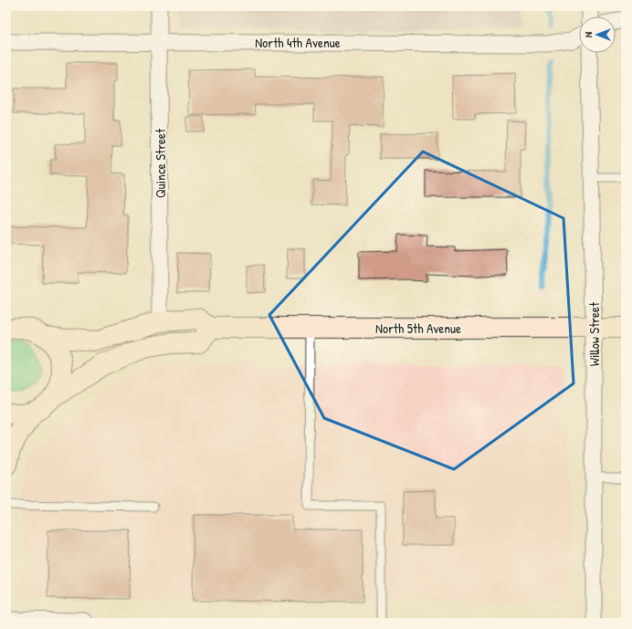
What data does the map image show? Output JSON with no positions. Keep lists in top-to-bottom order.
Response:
{
  "streets": {
    "main road": ["North 5th Avenue"],
    "street": ["North 4th Avenue", "Quince Street", "Willow Street"]
  },
  "crossings": [
    ["North 4th Avenue", "Quince Street"],
    ["North 5th Avenue", "Willow Street"]
  ],
  "north": "left"
}
